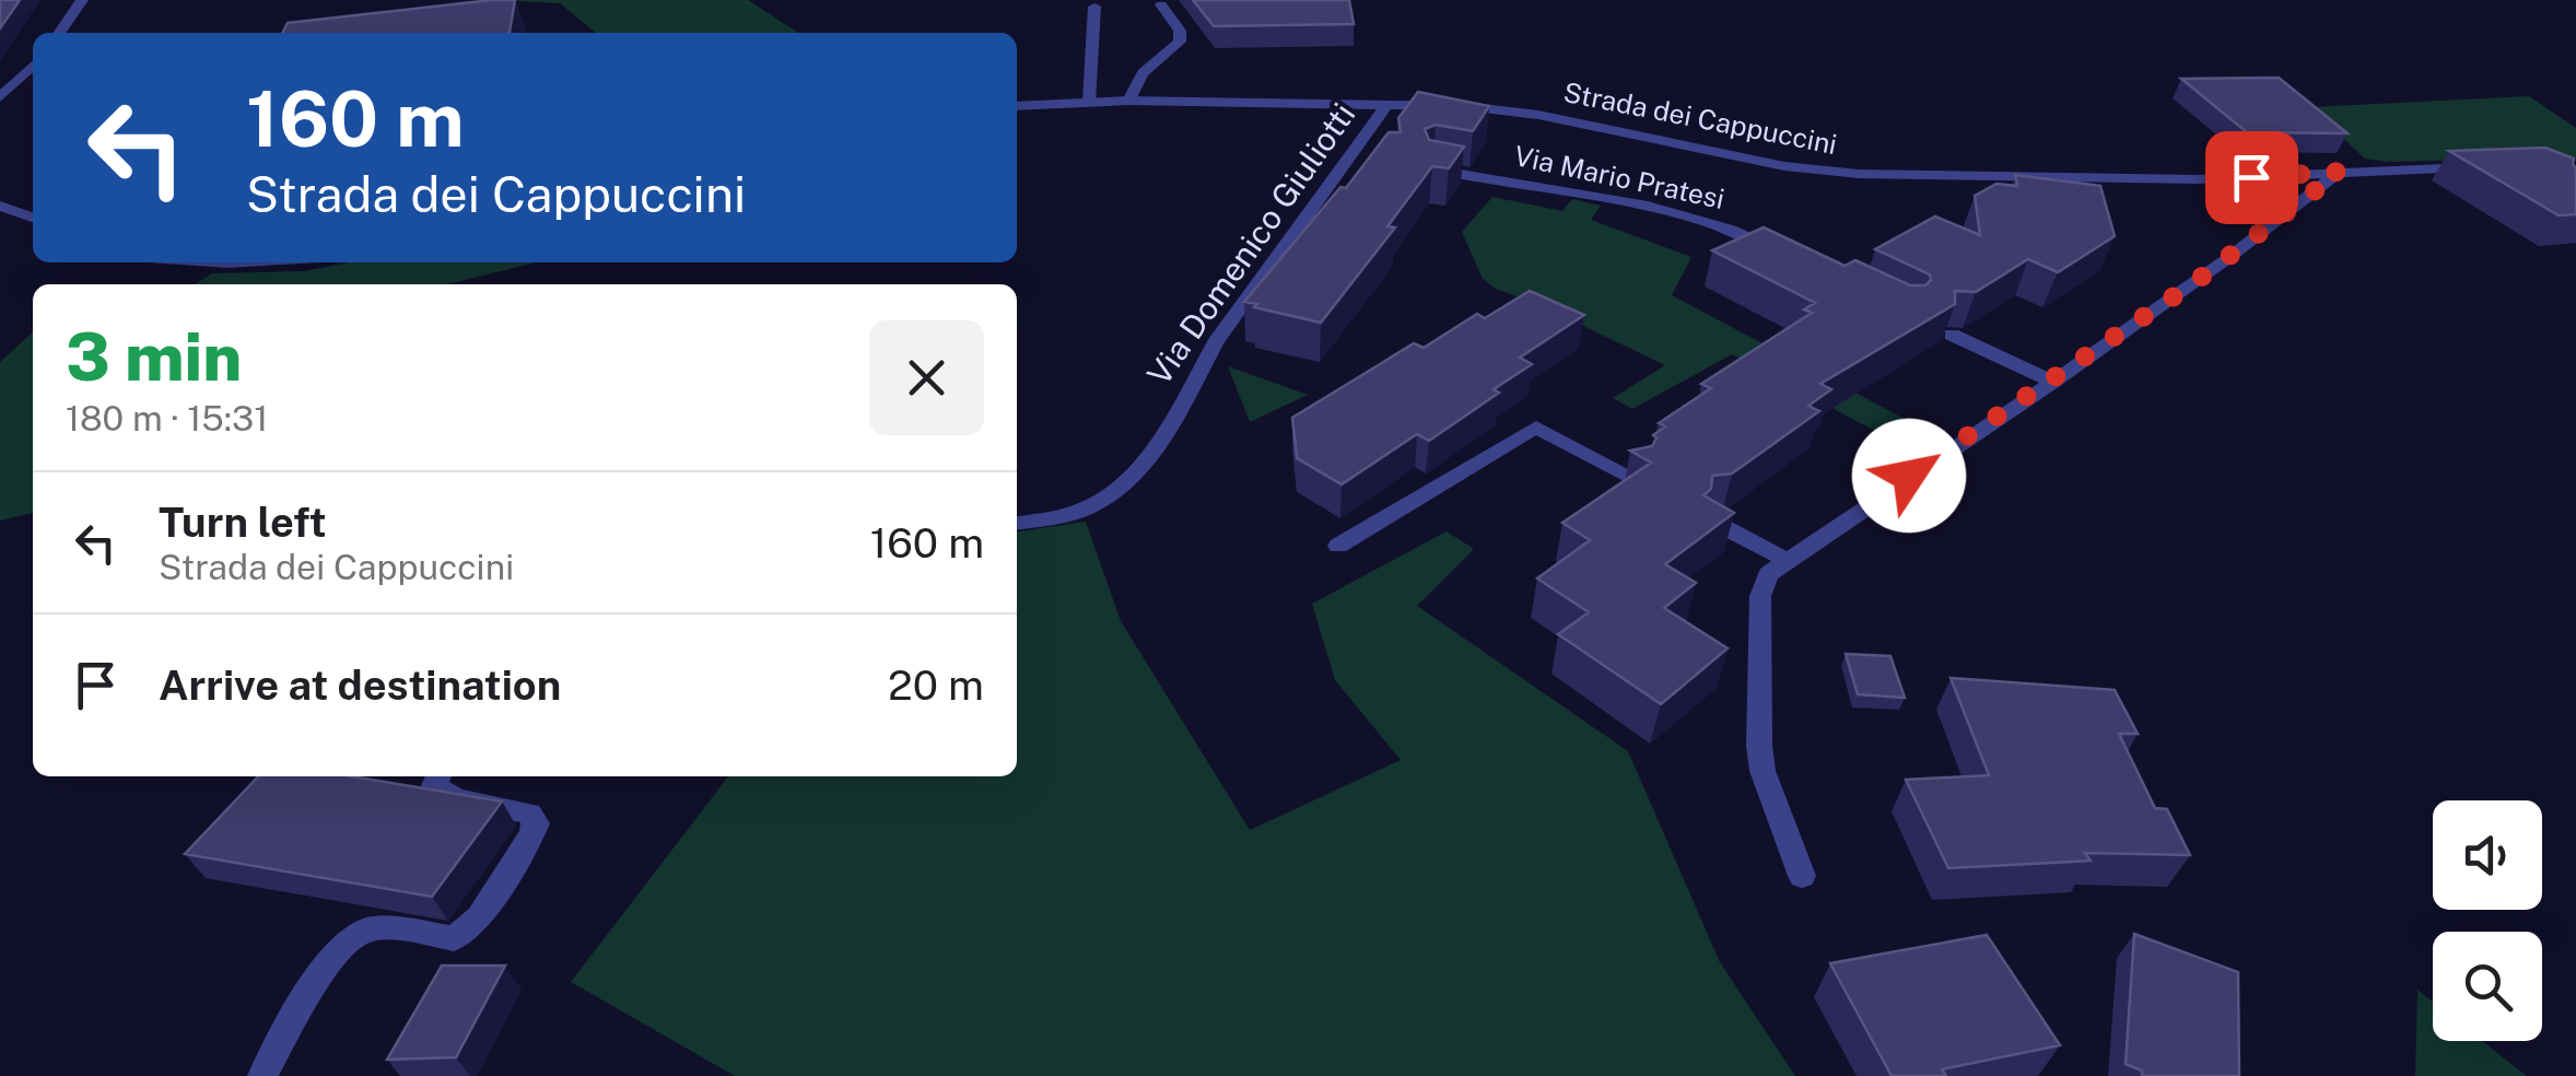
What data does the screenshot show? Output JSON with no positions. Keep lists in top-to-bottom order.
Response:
{
  "streets": {
    "street": ["Strada dei Cappuccini", "Via Mario Pratesi", "Via Domenico Giuliotti"]
  },
  "crossings": [
    ["Strada dei Cappuccini", "Via Domenico Giuliotti"]
  ],
  "page": {
    "turn": ["160 m", "Strada dei Cappuccini"],
    "heading": ["3 min", "180 m · 15:31"],
    "list": [
      {
        "name": "Turn left",
        "note": "Strada dei Cappuccini",
        "value": "160 m"
      },
      {
        "name": "Arrive at destination",
        "value": "20 m"
      }
    ]
  }
}
